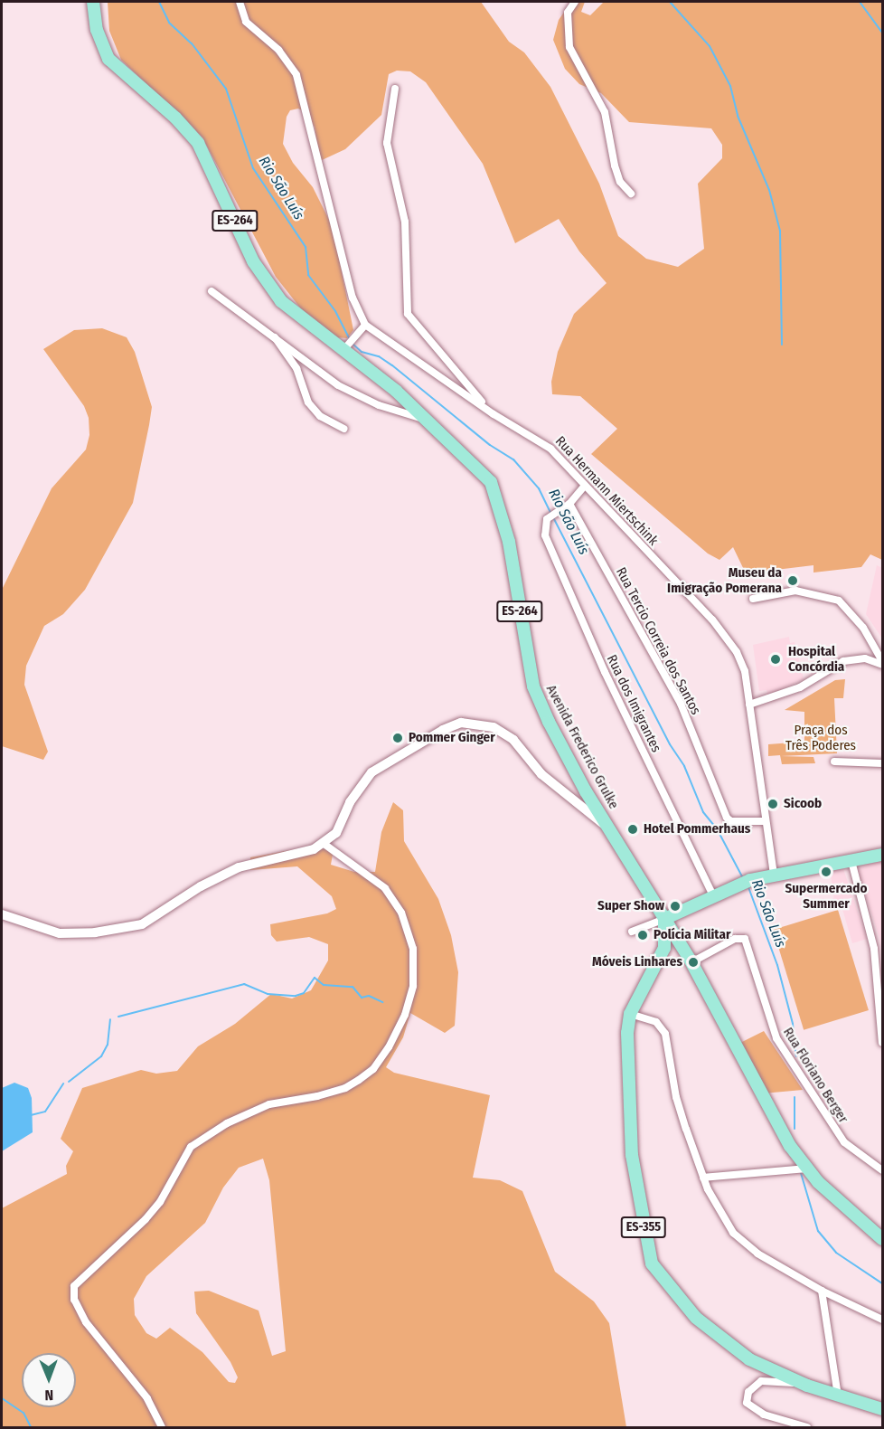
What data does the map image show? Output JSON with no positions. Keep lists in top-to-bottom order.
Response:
{
  "streets": {
    "main road": ["ES-264", "Avenida Frederico Grulke", "ES-355"],
    "street": [
      "Rua Hermann Miertschink",
      "Rua Tercio Correia dos Santos",
      "Rua dos Imigrantes",
      "Rua Floriano Berger"
    ]
  },
  "crossings": [
    ["ES-264", "Avenida Frederico Grulke"],
    ["Rua Hermann Miertschink", "Rua Tercio Correia dos Santos"],
    ["Rua Tercio Correia dos Santos", "Rua dos Imigrantes"],
    ["Avenida Frederico Grulke", "Rua Floriano Berger"],
    ["Avenida Frederico Grulke", "ES-355"]
  ],
  "water": ["Rio São Luís"],
  "parks": ["Praça dos Três Poderes"],
  "places": [
    "Museu da Imigração Pomerana",
    "Hospital Concórdia",
    "Pommer Ginger",
    "Sicoob",
    "Hotel Pommerhaus",
    "Supermercado Summer",
    "Super Show",
    "Polícia Militar",
    "Móveis Linhares"
  ],
  "north": "bottom"
}
